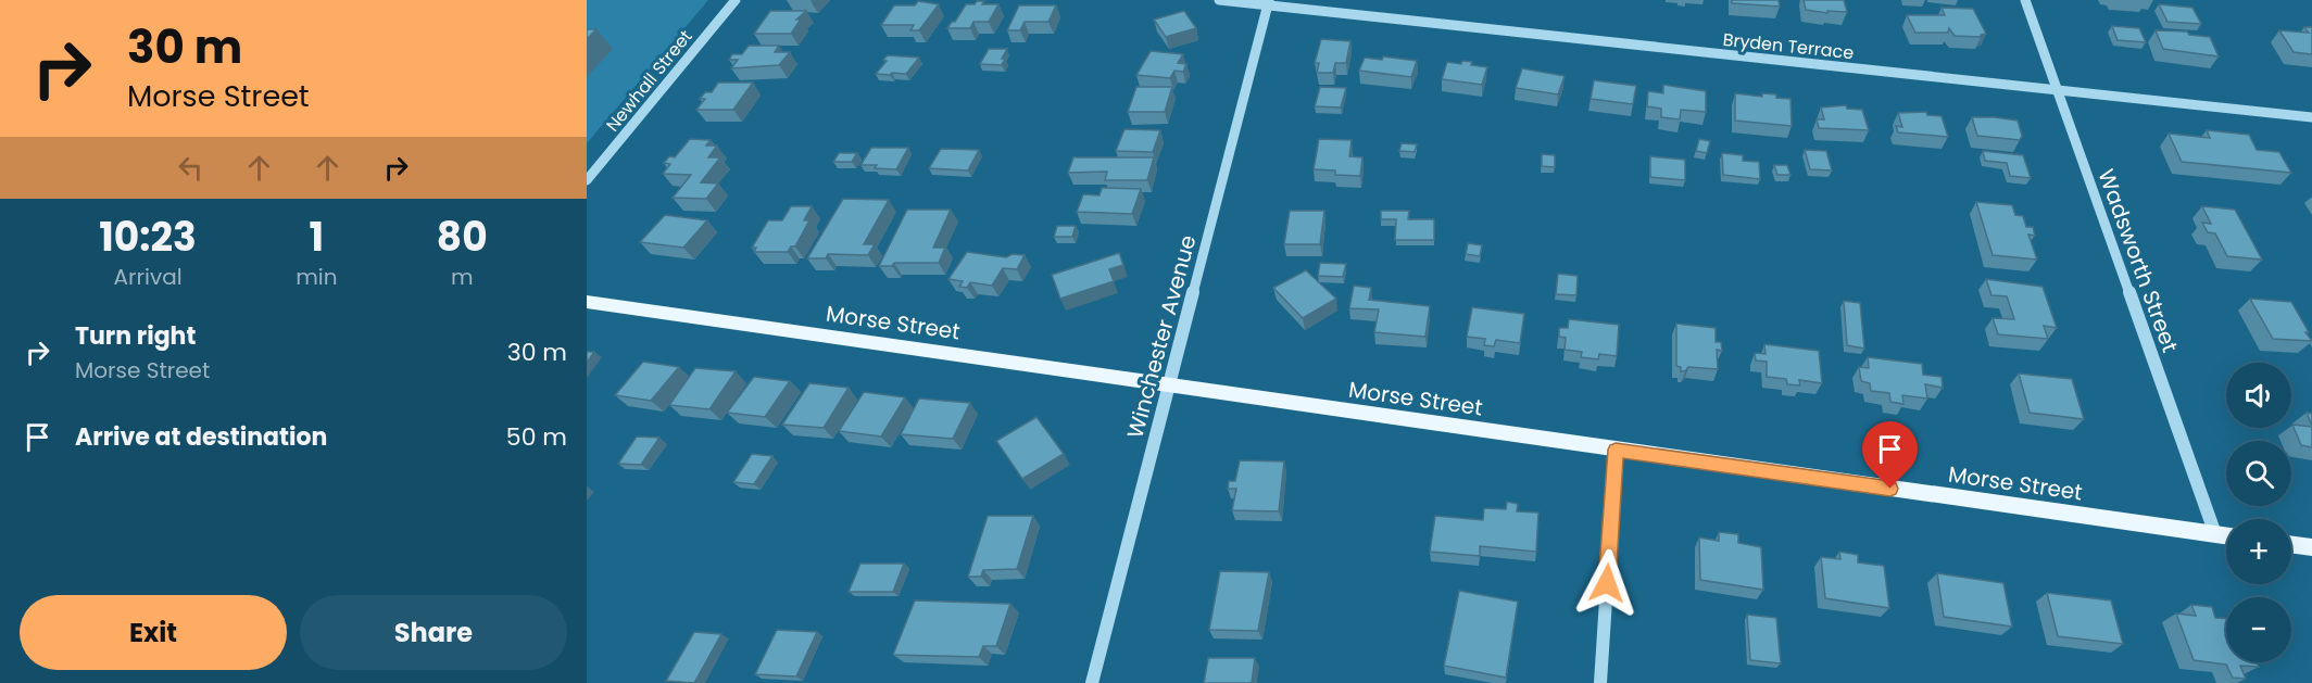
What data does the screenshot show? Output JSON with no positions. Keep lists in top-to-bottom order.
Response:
{
  "streets": {
    "main road": ["Morse Street"],
    "street": [
      "Bryden Terrace",
      "Newhall Street",
      "Wadsworth Street",
      "Winchester Avenue"
    ]
  },
  "crossings": [
    ["Bryden Terrace", "Wadsworth Street"],
    ["Bryden Terrace", "Winchester Avenue"],
    ["Wadsworth Street", "Morse Street"],
    ["Morse Street", "Winchester Avenue"]
  ],
  "page": {
    "turn": ["30 m", "Morse Street"],
    "eta": [
      "10:23",
      "Arrival",
      "1",
      "min",
      "80",
      "m"
    ],
    "list": [
      {
        "name": "Turn right",
        "note": "Morse Street",
        "value": "30 m"
      },
      {
        "name": "Arrive at destination",
        "value": "50 m"
      }
    ],
    "map_buttons": ["+", "−"],
    "buttons": ["Exit", "Share"]
  }
}
